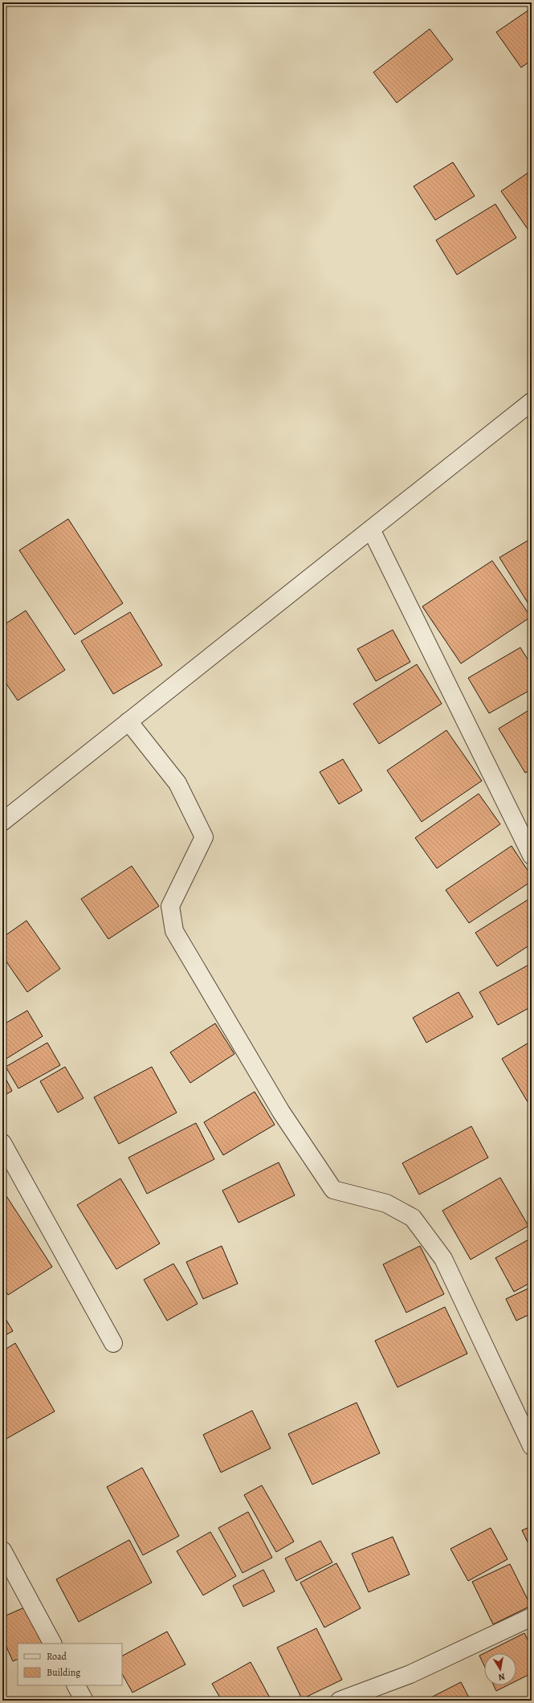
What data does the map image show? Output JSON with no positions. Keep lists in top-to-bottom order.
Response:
{
  "legend": ["Road", "Building"],
  "north": "bottom"
}
